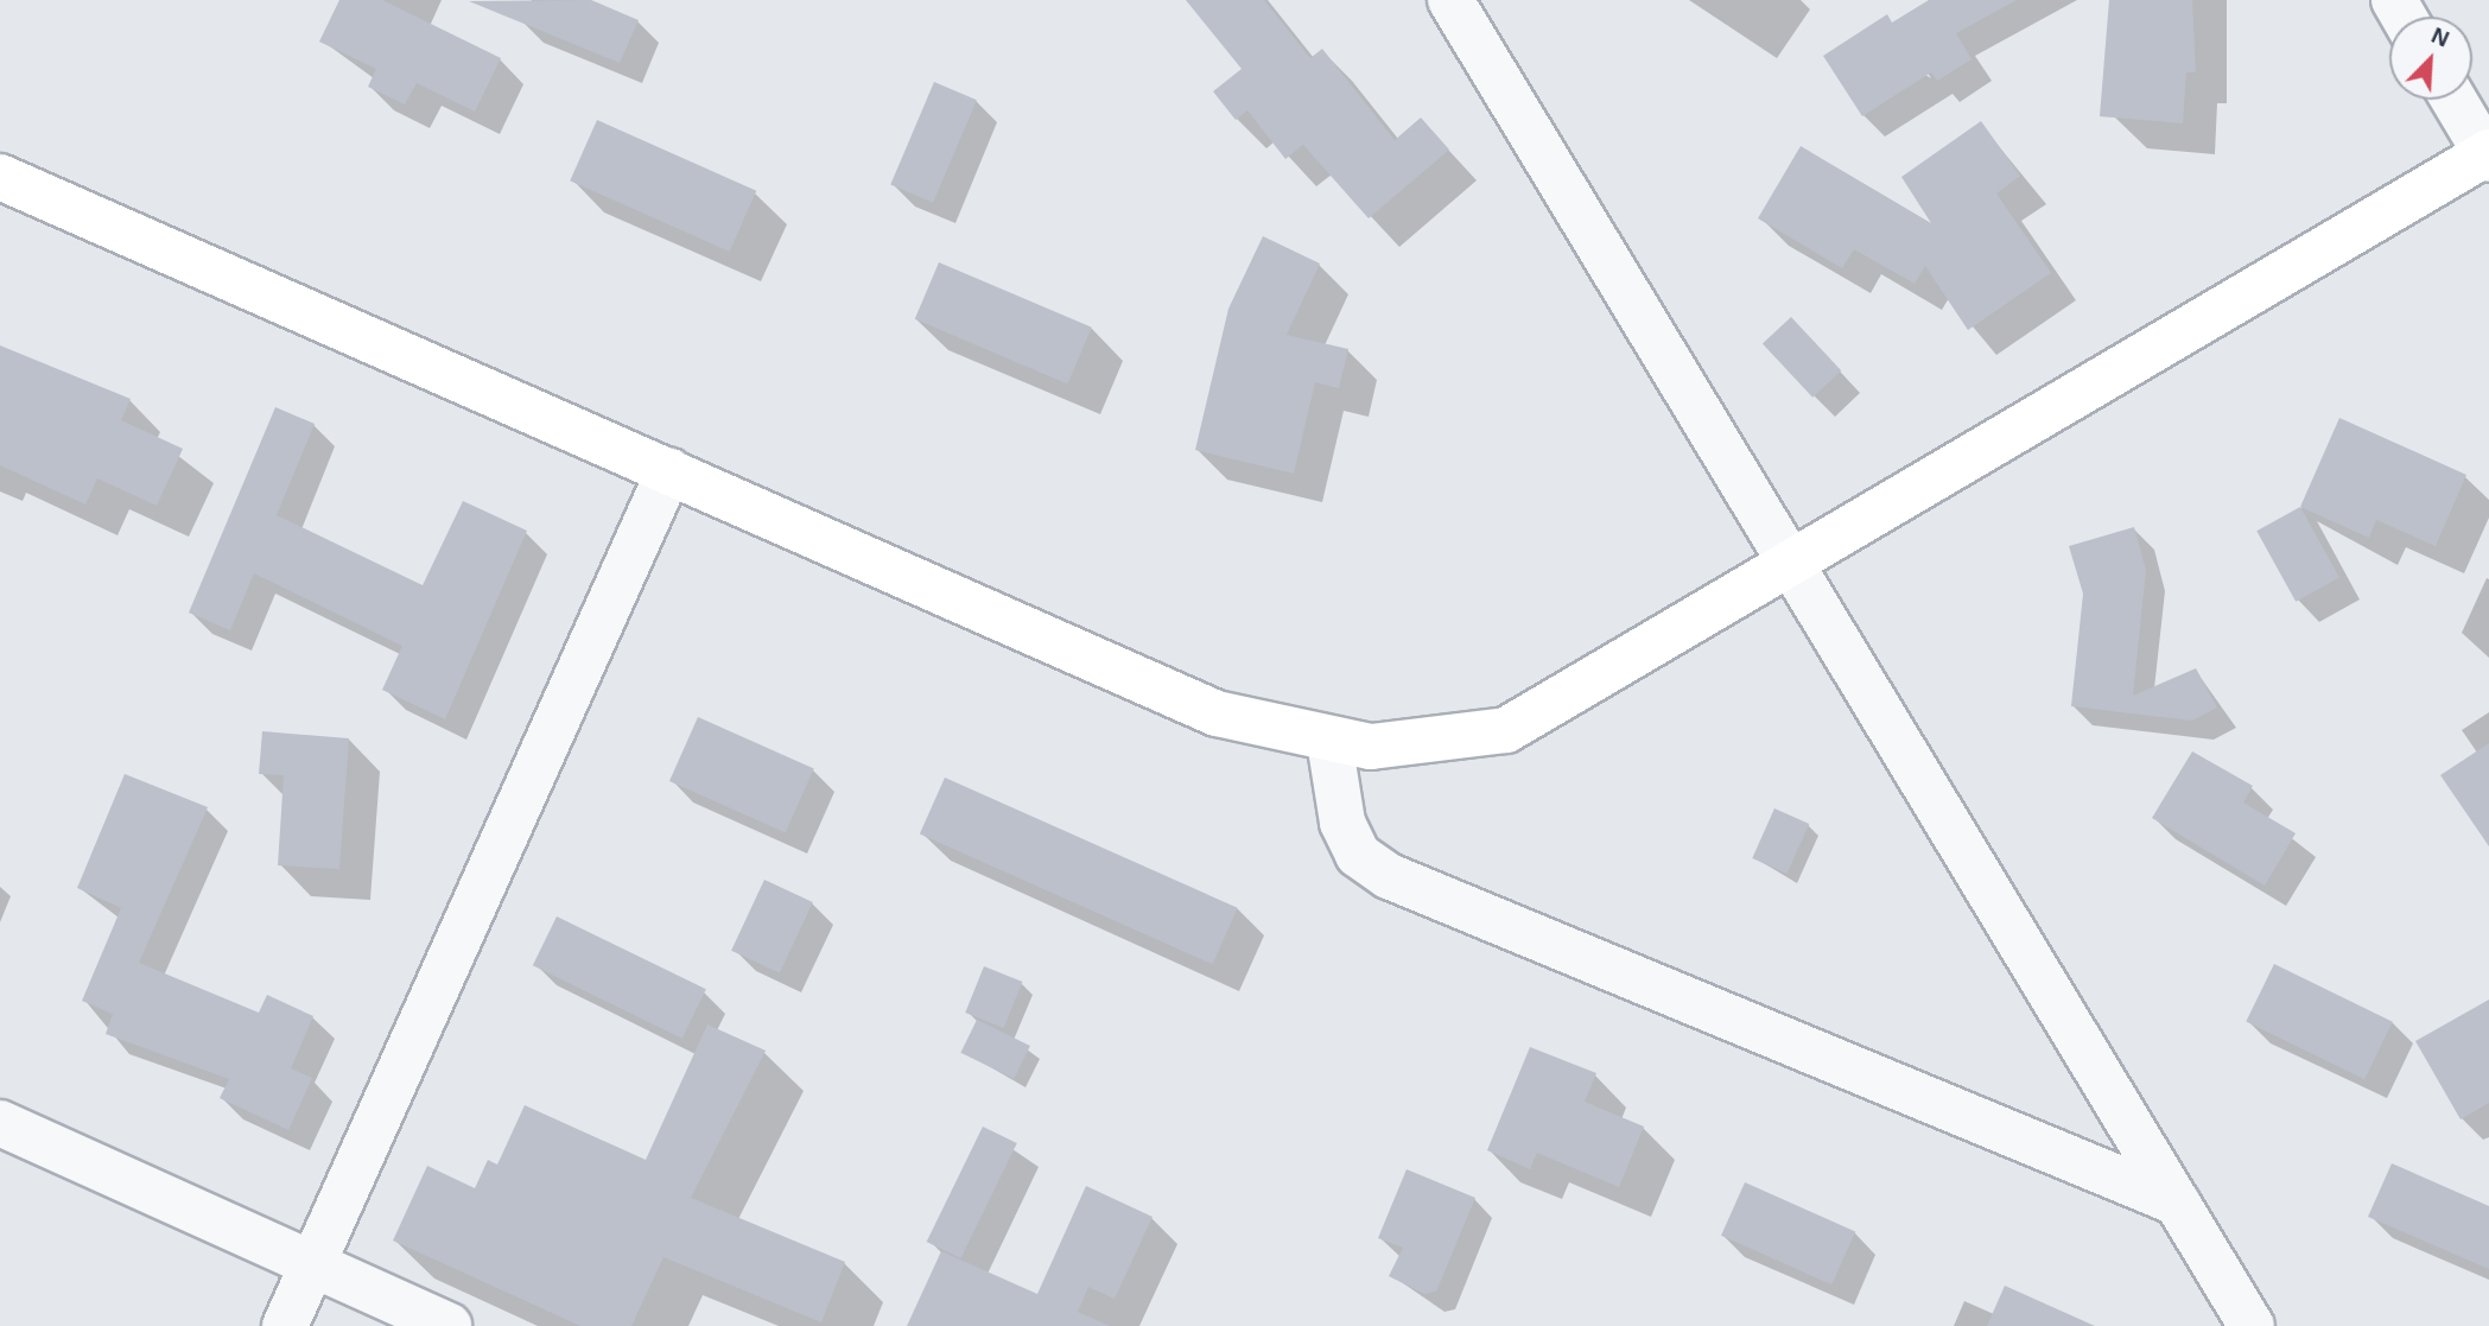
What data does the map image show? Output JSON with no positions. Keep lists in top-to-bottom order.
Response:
{
  "north": "top right"
}
